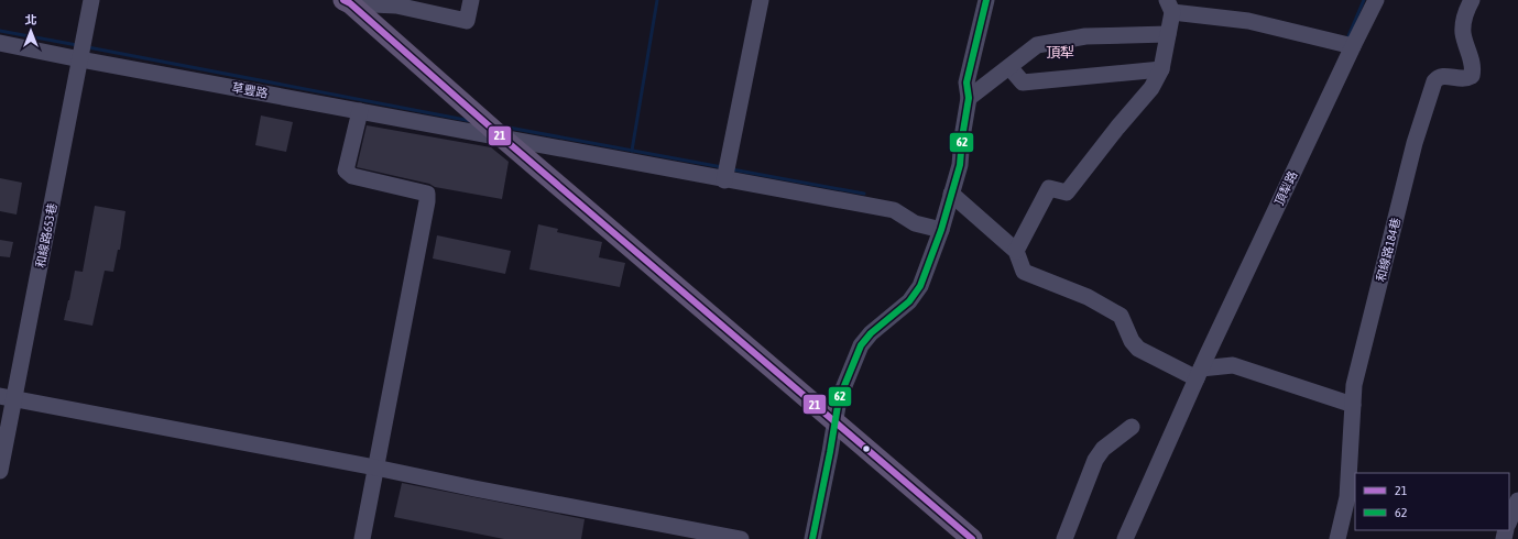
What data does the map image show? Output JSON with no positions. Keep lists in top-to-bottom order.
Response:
{
  "streets": {
    "street": [
      "草豐路",
      "頂犁路",
      "和線路653巷",
      "和線路184巷"
    ]
  },
  "crossings": [
    ["草豐路", "和線路653巷"]
  ],
  "districts": ["頂犁"],
  "lines": ["transit line 21", "transit line 62"],
  "legend": ["21", "62"],
  "north": "top"
}
